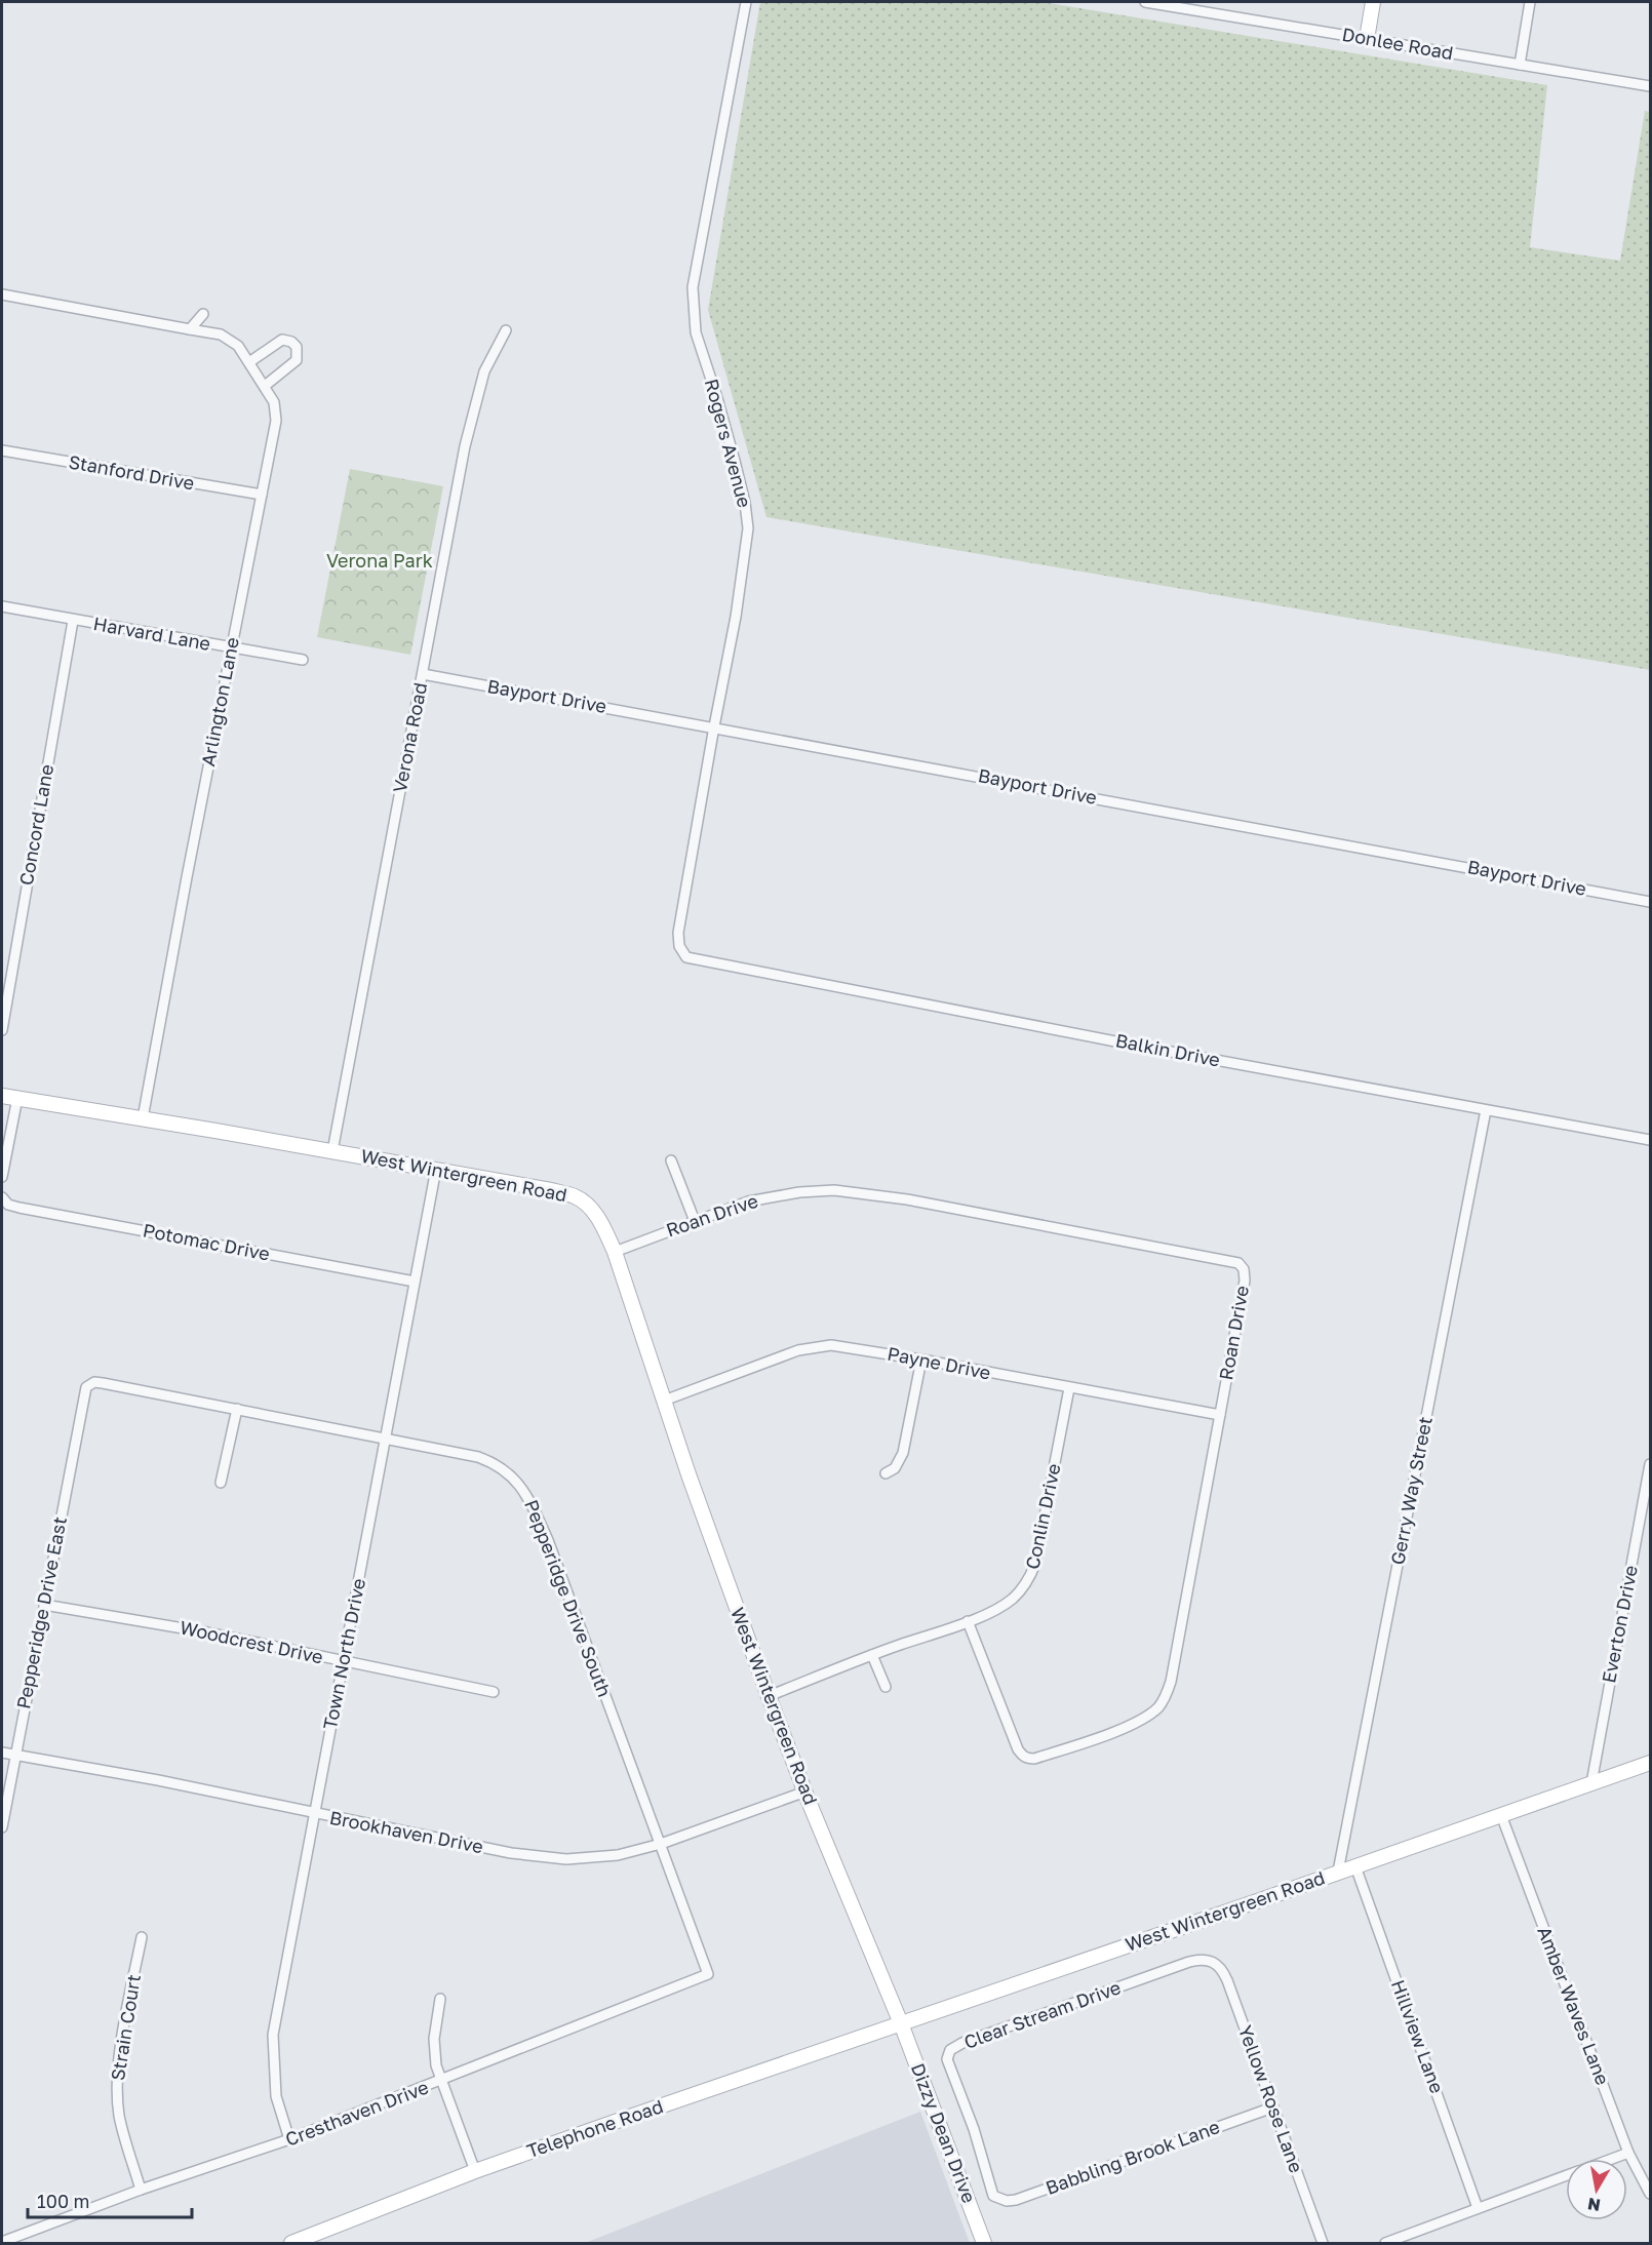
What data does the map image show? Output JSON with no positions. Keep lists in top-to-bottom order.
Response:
{
  "streets": {
    "street": [
      "Donlee Road",
      "Rogers Avenue",
      "Stanford Drive",
      "Harvard Lane",
      "Bayport Drive",
      "Arlington Lane",
      "Verona Road",
      "Concord Lane",
      "Balkin Drive",
      "West Wintergreen Road",
      "Roan Drive",
      "Potomac Drive",
      "Payne Drive",
      "Gerry Way Street",
      "Conlin Drive",
      "Pepperidge Drive South",
      "Pepperidge Drive East",
      "Everton Drive",
      "Woodcrest Drive",
      "Town North Drive",
      "Brookhaven Drive",
      "Amber Waves Lane",
      "Clear Stream Drive",
      "Strain Court",
      "Hillview Lane",
      "Yellow Rose Lane",
      "Cresthaven Drive",
      "Telephone Road",
      "Dizzy Dean Drive",
      "Babbling Brook Lane"
    ]
  },
  "crossings": [
    ["Rogers Avenue", "Bayport Drive"],
    ["Rogers Avenue", "Balkin Drive"],
    ["Stanford Drive", "Arlington Lane"],
    ["Harvard Lane", "Arlington Lane"],
    ["Harvard Lane", "Concord Lane"],
    ["Bayport Drive", "Verona Road"],
    ["Arlington Lane", "West Wintergreen Road"],
    ["Verona Road", "West Wintergreen Road"],
    ["Balkin Drive", "Gerry Way Street"],
    ["West Wintergreen Road", "Roan Drive"],
    ["West Wintergreen Road", "Payne Drive"],
    ["West Wintergreen Road", "Gerry Way Street"],
    ["West Wintergreen Road", "Conlin Drive"],
    ["West Wintergreen Road", "Everton Drive"],
    ["West Wintergreen Road", "Town North Drive"],
    ["West Wintergreen Road", "Brookhaven Drive"],
    ["West Wintergreen Road", "Amber Waves Lane"],
    ["West Wintergreen Road", "Hillview Lane"],
    ["West Wintergreen Road", "Telephone Road"],
    ["West Wintergreen Road", "Dizzy Dean Drive"],
    ["Roan Drive", "Payne Drive"],
    ["Roan Drive", "Conlin Drive"],
    ["Potomac Drive", "Town North Drive"],
    ["Payne Drive", "Conlin Drive"],
    ["Pepperidge Drive South", "Pepperidge Drive East"],
    ["Pepperidge Drive South", "Town North Drive"],
    ["Pepperidge Drive South", "Brookhaven Drive"],
    ["Pepperidge Drive South", "Cresthaven Drive"],
    ["Pepperidge Drive East", "Woodcrest Drive"],
    ["Pepperidge Drive East", "Brookhaven Drive"],
    ["Woodcrest Drive", "Town North Drive"],
    ["Town North Drive", "Brookhaven Drive"],
    ["Town North Drive", "Cresthaven Drive"],
    ["Clear Stream Drive", "Yellow Rose Lane"],
    ["Clear Stream Drive", "Babbling Brook Lane"],
    ["Strain Court", "Cresthaven Drive"],
    ["Yellow Rose Lane", "Babbling Brook Lane"],
    ["Telephone Road", "Dizzy Dean Drive"]
  ],
  "parks": ["Verona Park"],
  "scale_bar": "100 m",
  "north": "bottom"
}
